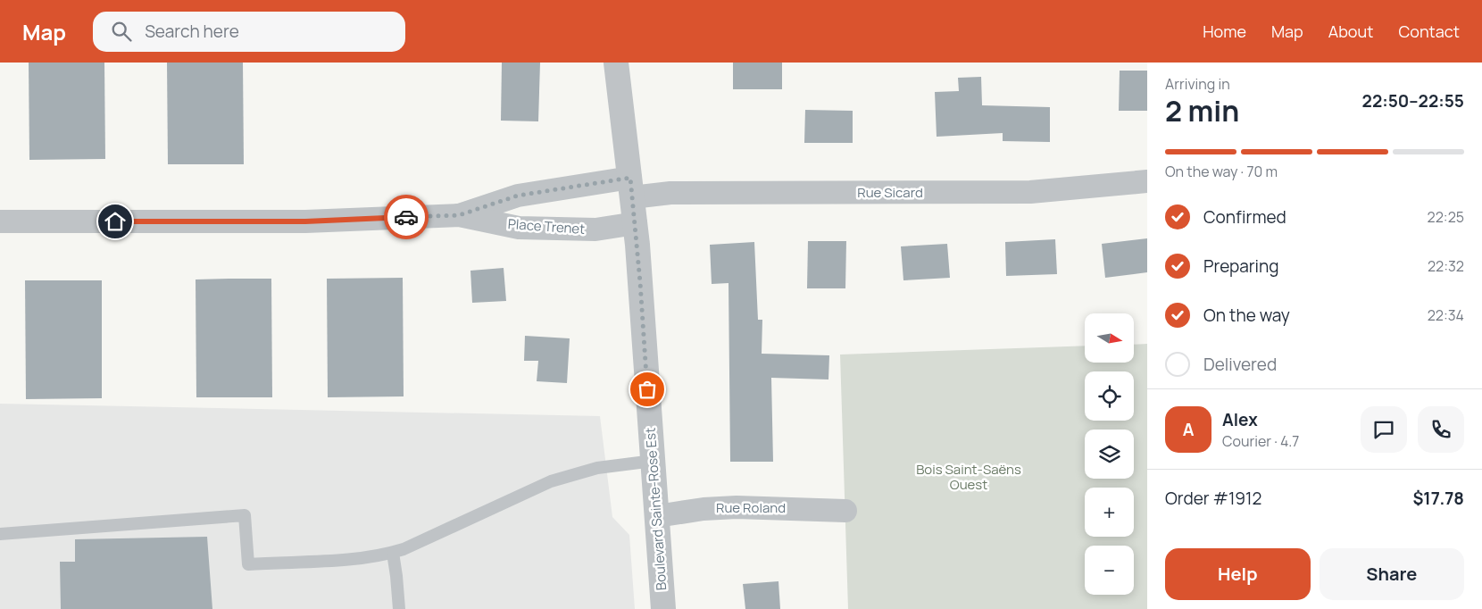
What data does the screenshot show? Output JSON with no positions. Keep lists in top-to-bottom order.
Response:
{
  "streets": {
    "street": [
      "Rue Sicard",
      "Place Trenet",
      "Rue Roland",
      "Boulevard Sainte-Rose Est"
    ]
  },
  "crossings": [
    ["Rue Sicard", "Place Trenet"],
    ["Rue Sicard", "Boulevard Sainte-Rose Est"],
    ["Place Trenet", "Boulevard Sainte-Rose Est"],
    ["Rue Roland", "Boulevard Sainte-Rose Est"]
  ],
  "parks": ["Bois Saint-Saëns Ouest"],
  "north": "right",
  "page": {
    "header": "Map",
    "search": "Search here",
    "nav": [
      "Home",
      "Map",
      "About",
      "Contact"
    ],
    "heading": ["2 min", "Arriving in", "22:50–22:55"],
    "panel": [
      "Alex",
      "Courier · 4.7",
      "Order #1912",
      "$17.78"
    ],
    "bar": "On the way · 70 m",
    "list": [
      ["Confirmed", "22:25"],
      ["Preparing", "22:32"],
      ["On the way", "22:34"],
      "Delivered"
    ],
    "map_buttons": ["+", "−"],
    "round": "A",
    "buttons": ["Help", "Share"]
  }
}
